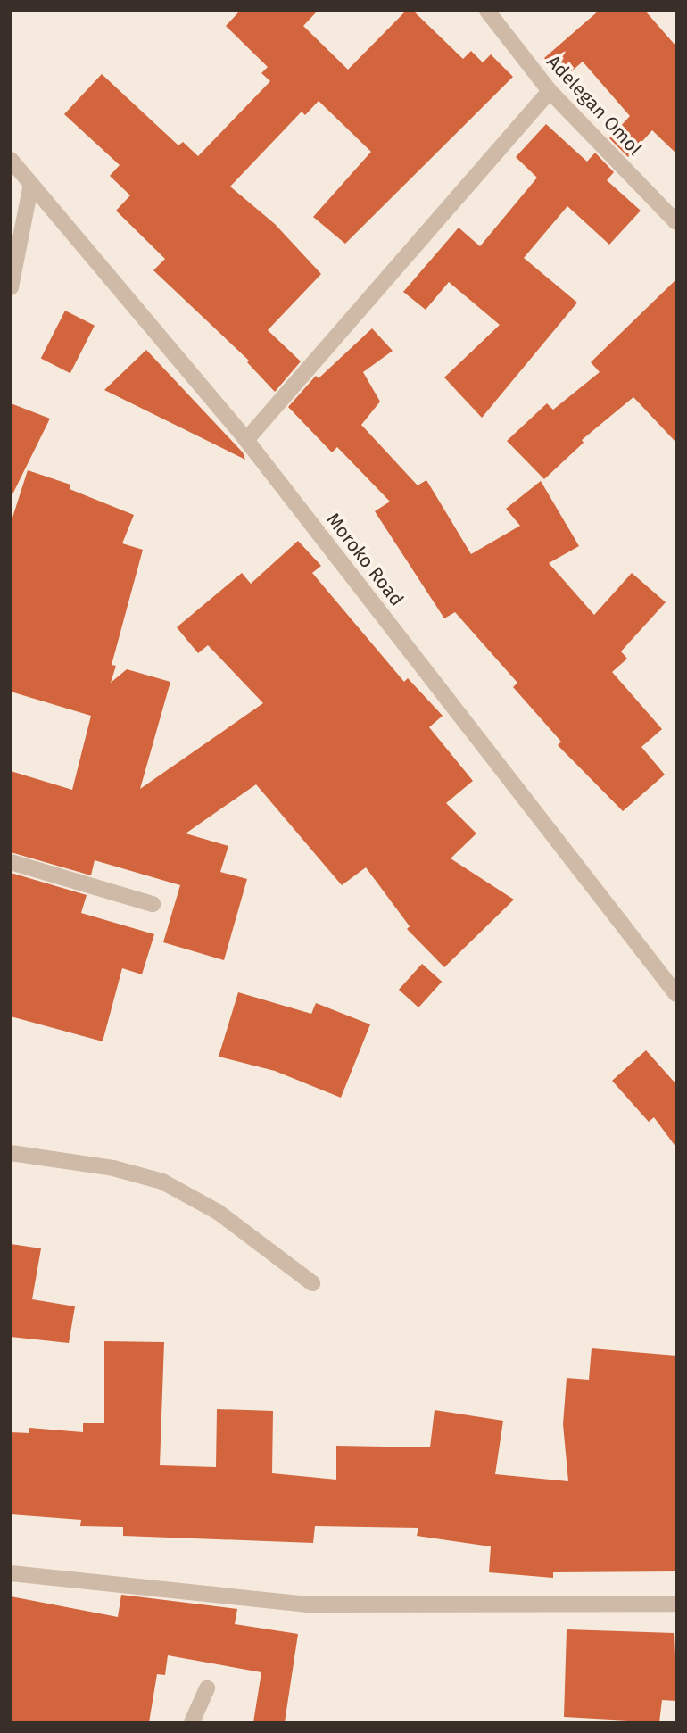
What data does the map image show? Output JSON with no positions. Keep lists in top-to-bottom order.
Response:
{
  "streets": {
    "street": ["Adelegan Omol", "Moroko Road"]
  }
}
